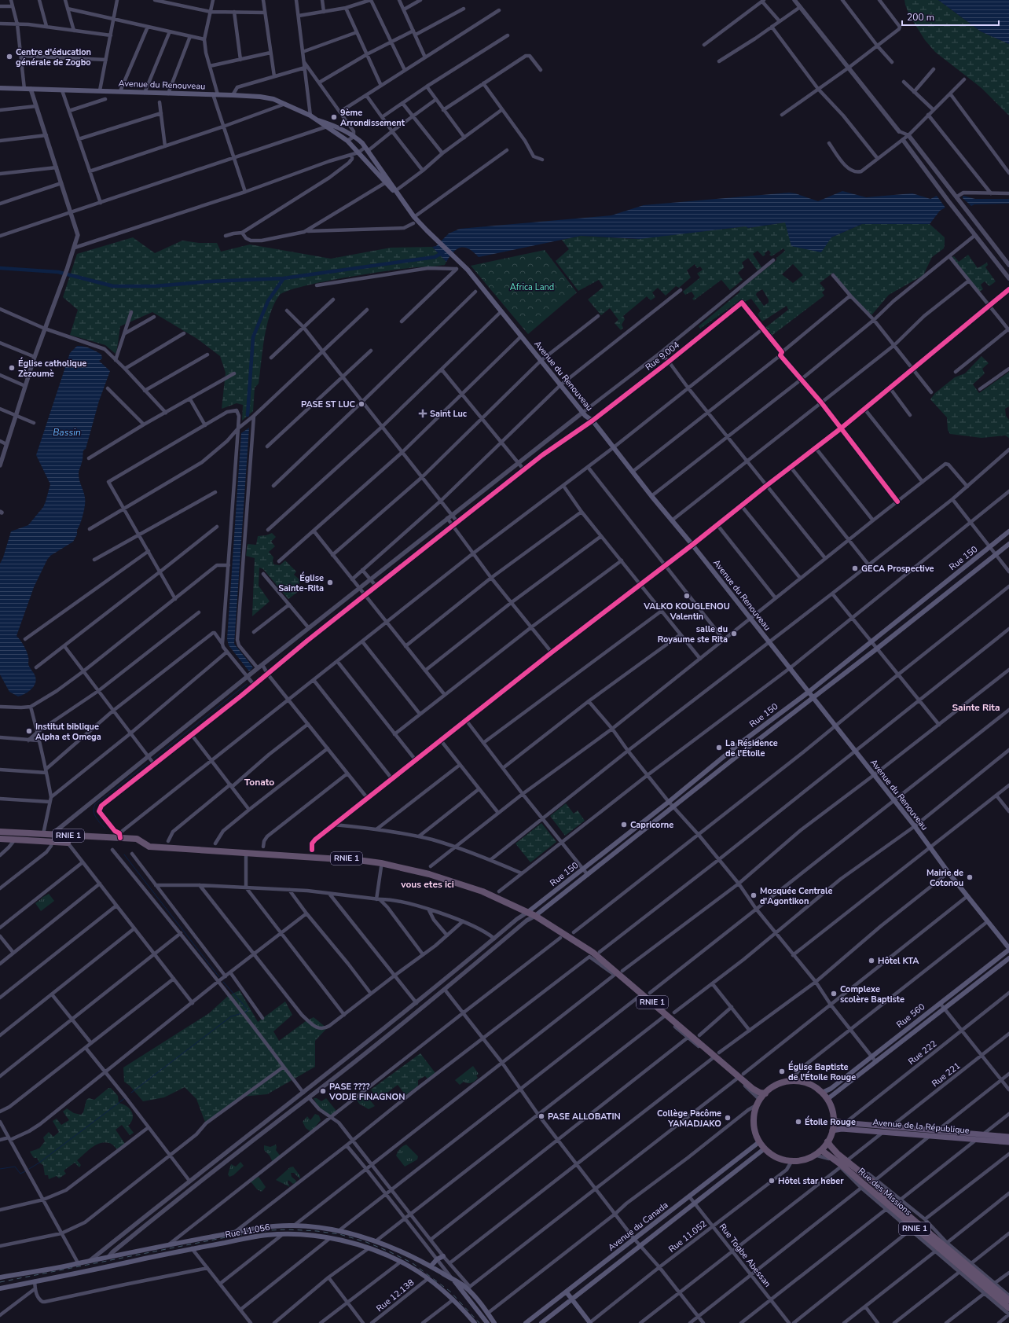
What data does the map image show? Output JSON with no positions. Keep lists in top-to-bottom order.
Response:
{
  "streets": {
    "highway": ["RNIE 1", "Rue des Missions"],
    "main road": [
      "Avenue du Renouveau",
      "Rue 150",
      "Rue 560",
      "Avenue de la République",
      "Avenue du Canada",
      "Rue 11.056"
    ],
    "street": [
      "Rue 9.004",
      "Rue 222",
      "Rue 221",
      "Rue 11.052",
      "Rue Togbe Abessan",
      "Rue 12.138"
    ]
  },
  "crossings": [
    ["Avenue du Renouveau", "Rue 9.004"],
    ["Avenue du Renouveau", "Rue 150"],
    ["Avenue du Renouveau", "Rue 560"],
    ["Rue 150", "RNIE 1"],
    ["RNIE 1", "Rue 560"],
    ["RNIE 1", "Avenue de la République"],
    ["RNIE 1", "Rue des Missions"],
    ["RNIE 1", "Avenue du Canada"],
    ["RNIE 1", "Rue 11.052"],
    ["Rue 560", "Avenue de la République"],
    ["Rue 560", "Rue des Missions"],
    ["Rue 560", "Avenue du Canada"],
    ["Rue 560", "Rue 11.052"],
    ["Rue 222", "Avenue de la République"],
    ["Rue 221", "Avenue de la République"],
    ["Avenue de la République", "Rue des Missions"],
    ["Avenue de la République", "Avenue du Canada"],
    ["Avenue de la République", "Rue 11.052"],
    ["Rue des Missions", "Avenue du Canada"],
    ["Rue des Missions", "Rue 11.052"],
    ["Avenue du Canada", "Rue 11.052"],
    ["Avenue du Canada", "Rue Togbe Abessan"],
    ["Rue 11.056", "Rue 12.138"],
    ["Rue 11.052", "Rue Togbe Abessan"]
  ],
  "districts": ["Sainte Rita", "Tonato", "vous etes ici"],
  "water": ["Bassin"],
  "parks": ["Africa Land"],
  "places": {
    "other": [
      "Centre d'éducation générale de Zogbo",
      "9ème Arrondissement",
      "Église catholique Zèzoumè",
      "PASE ST LUC",
      "GECA Prospective",
      "Église Sainte-Rita",
      "VALKO KOUGLENOU Valentin",
      "salle du Royaume ste Rita",
      "Institut biblique Alpha et Omega",
      "La Résidence de l'Étoile",
      "Capricorne",
      "Mairie de Cotonou",
      "Mosquée Centrale d'Agontikon",
      "Hôtel KTA",
      "Complexe scolère Baptiste",
      "Église Baptiste de l'Étoile Rouge",
      "PASE ???? VODJE FINAGNON",
      "PASE ALLOBATIN",
      "Collège Pacôme YAMADJAKO",
      "Étoile Rouge",
      "Hôtel star heber"
    ],
    "health": ["Saint Luc"]
  },
  "scale_bar": "200 m"
}
